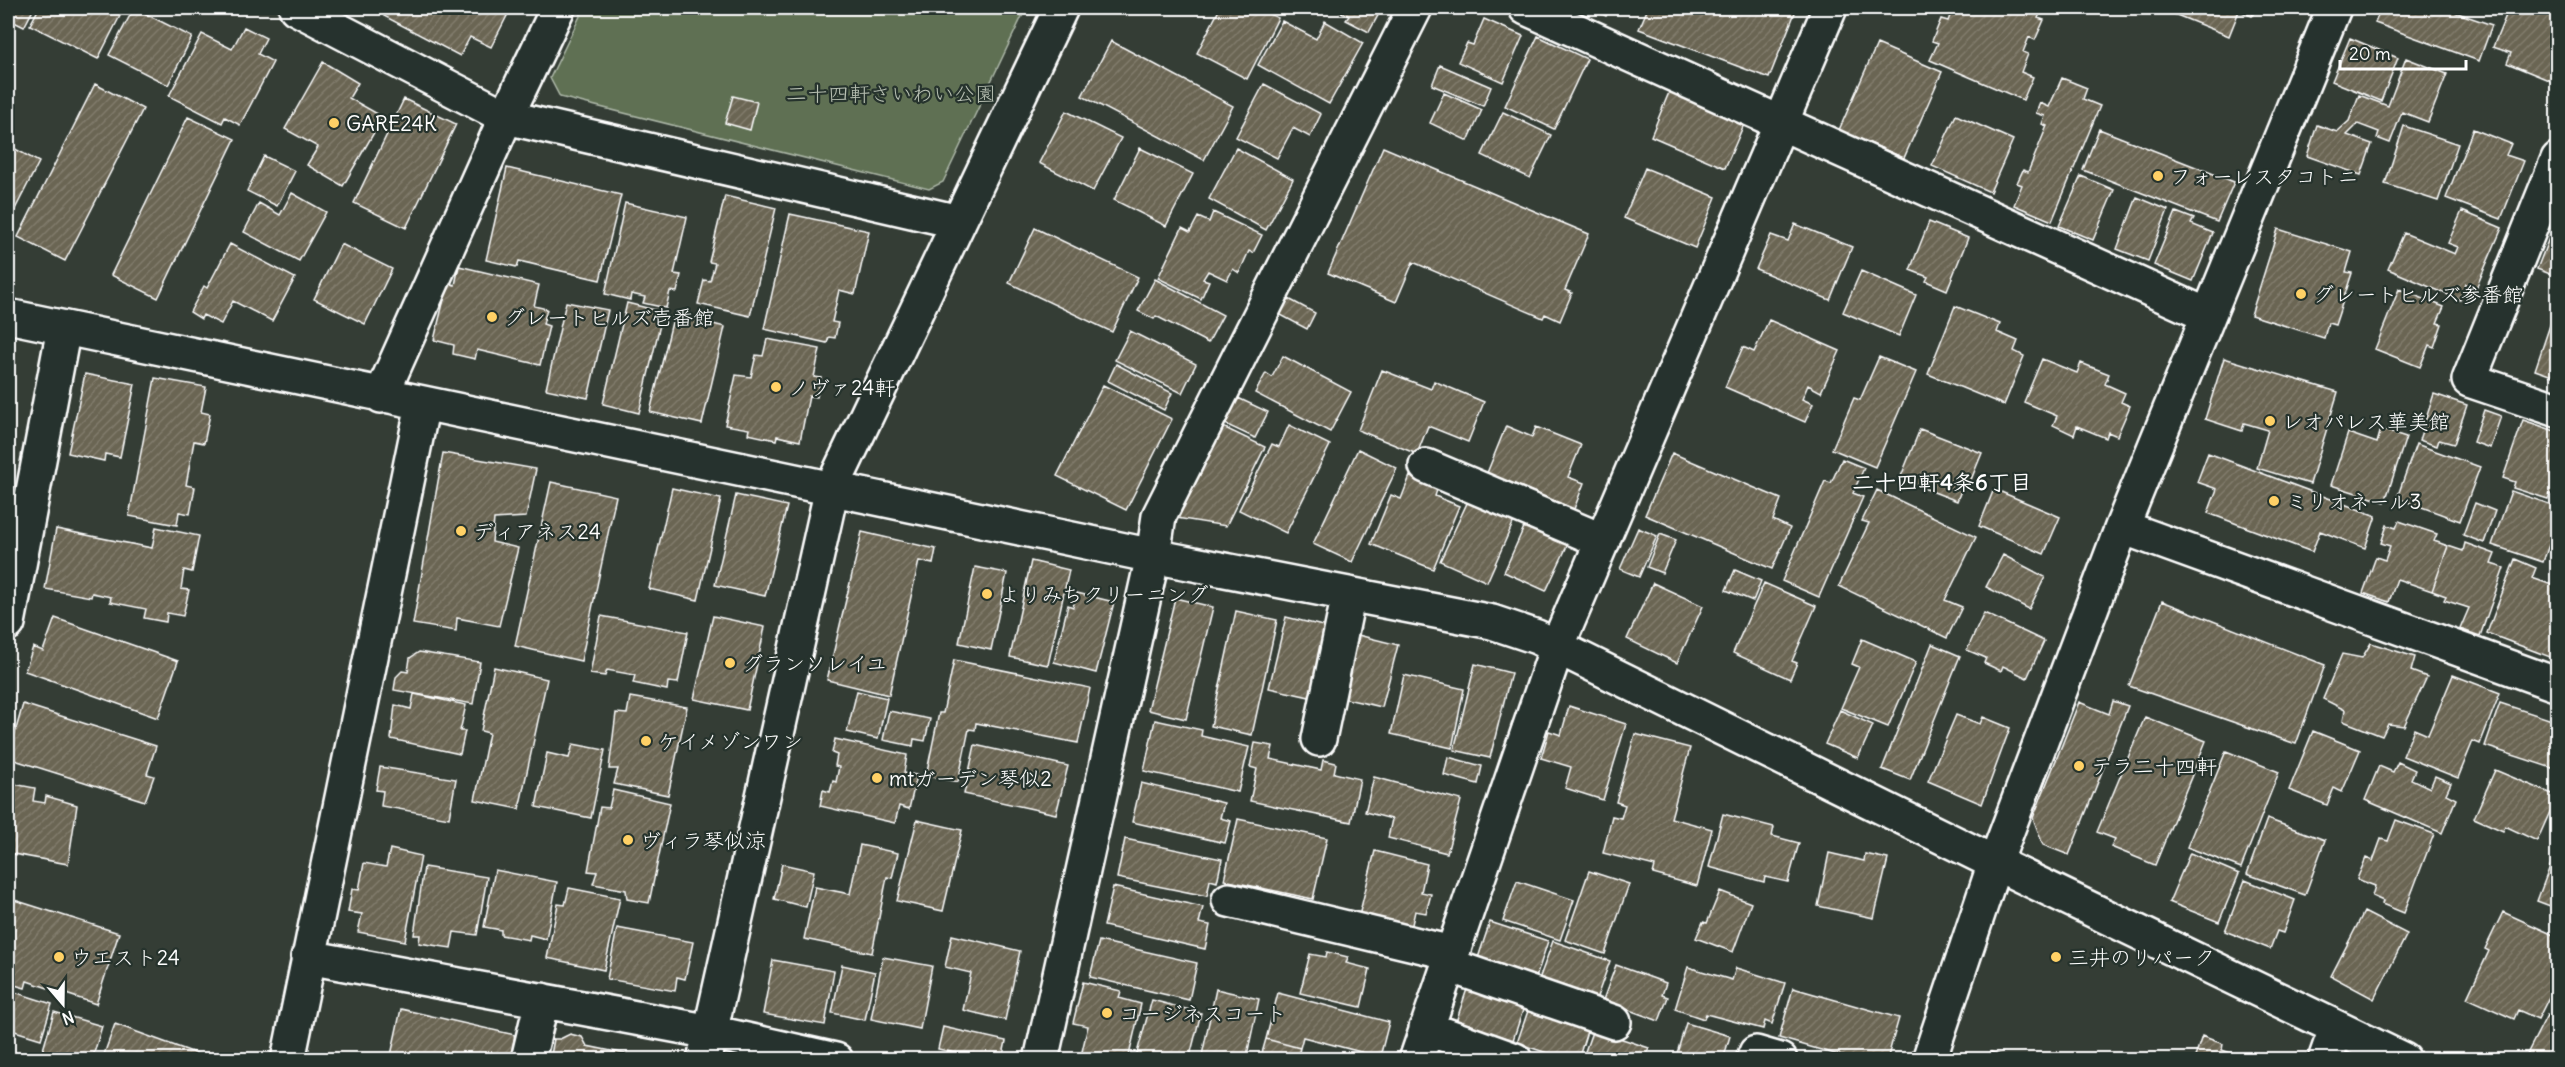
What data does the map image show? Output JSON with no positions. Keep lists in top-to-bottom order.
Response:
{
  "districts": ["二十四軒4条6丁目"],
  "parks": ["二十四軒さいわい公園"],
  "places": [
    "GARE24K",
    "フォーレスタコトニ",
    "グレートヒルズ参番館",
    "グレートヒルズ壱番館",
    "ノヴァ24軒",
    "レオパレス華美館",
    "ミリオネール3",
    "ディアネス24",
    "よりみちクリーニング",
    "グランソレイユ",
    "ケイメゾンワン",
    "テラ二十四軒",
    "mtガーデン琴似2",
    "ヴィラ琴似涼",
    "ウエスト24",
    "三井のリパーク",
    "コージネスコート"
  ],
  "scale_bar": "20 m",
  "north": "bottom"
}
